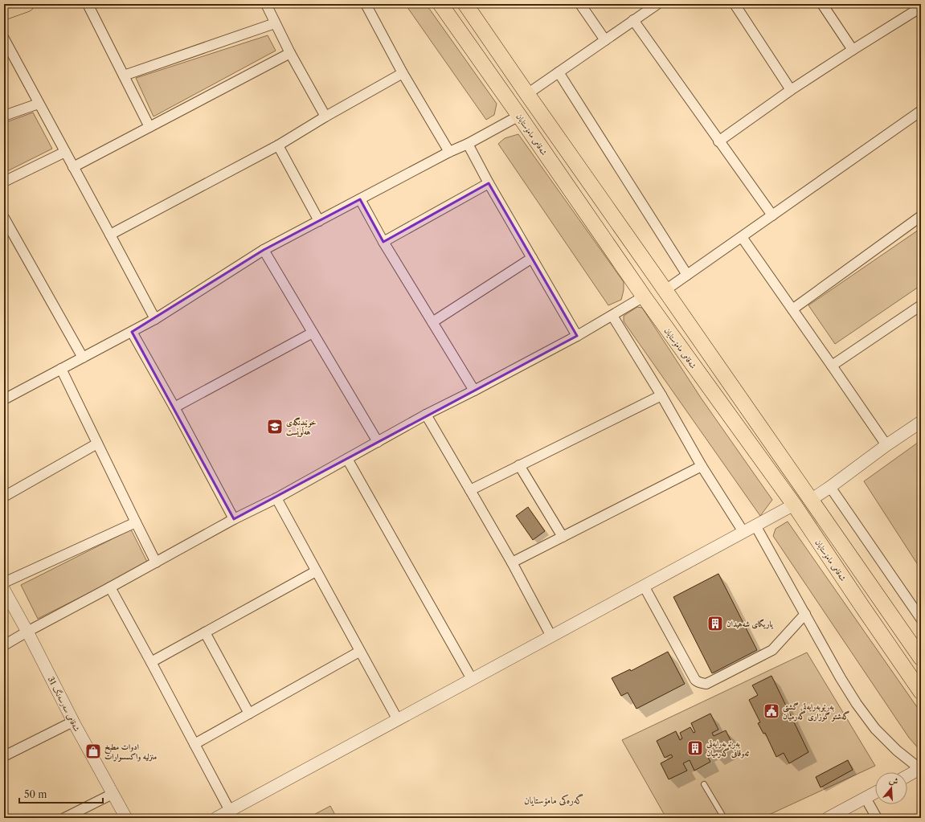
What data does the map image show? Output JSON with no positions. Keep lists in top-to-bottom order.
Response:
{
  "streets": {
    "main road": ["شەقامی مامۆستایان"],
    "street": ["شەقامی سەرسەنگ 31"]
  },
  "districts": ["گەرەکی مامۆستایان"],
  "places": {
    "school or university": ["خوێندنگەی هەڵوێست"],
    "building": ["یاریگای شەهیدان", "بەڕێوبەرایەتی ئەوقافی گەرمیان"],
    "public building": ["بەڕێوبەرایەتی گشتی گەشتو گوزاری گەرمیان"],
    "shop": ["ادوات مطبخ منزليه واكسسوارات"]
  },
  "scale_bar": "50 m",
  "north": "top"
}
